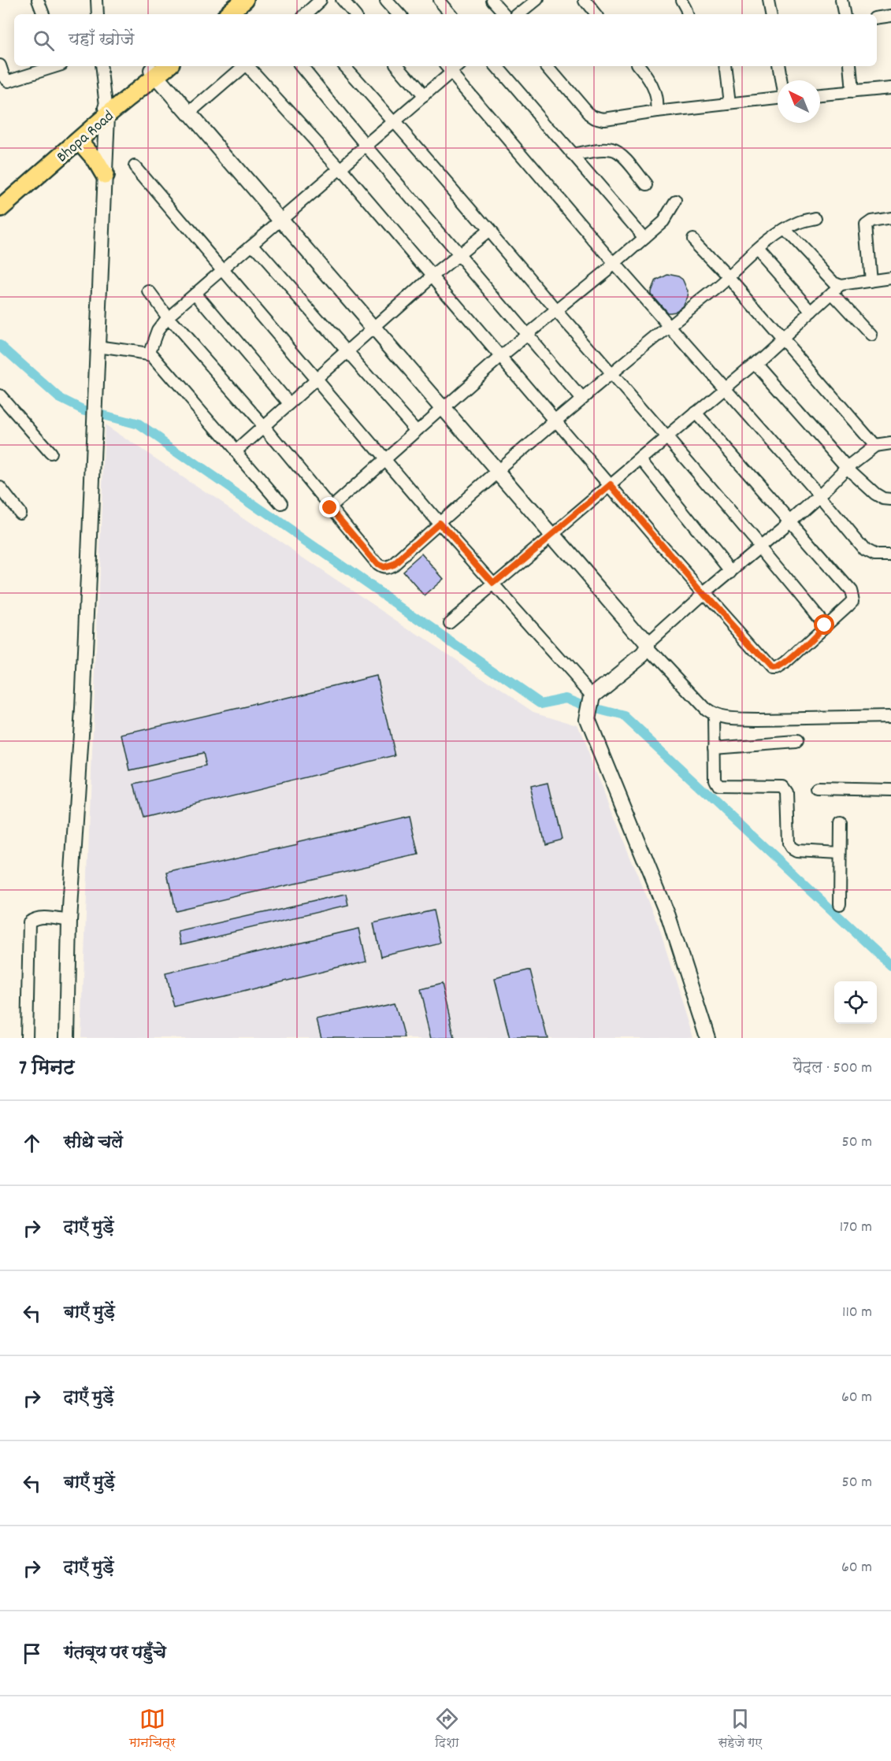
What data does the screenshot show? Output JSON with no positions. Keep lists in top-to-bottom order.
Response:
{
  "streets": {
    "main road": ["Bhopa Road"]
  },
  "north": "top left",
  "page": {
    "search": "यहाँ खोजें",
    "heading": ["7 मिनट", "पैदल · 500 m"],
    "list": [
      ["सीधे चलें", "50 m"],
      ["दाएँ मुड़ें", "170 m"],
      ["बाएँ मुड़ें", "110 m"],
      ["दाएँ मुड़ें", "60 m"],
      ["बाएँ मुड़ें", "50 m"],
      ["दाएँ मुड़ें", "60 m"],
      "गंतव्य पर पहुँचे"
    ],
    "nav": ["मानचित्र", "दिशा", "सहेजे गए"]
  }
}
